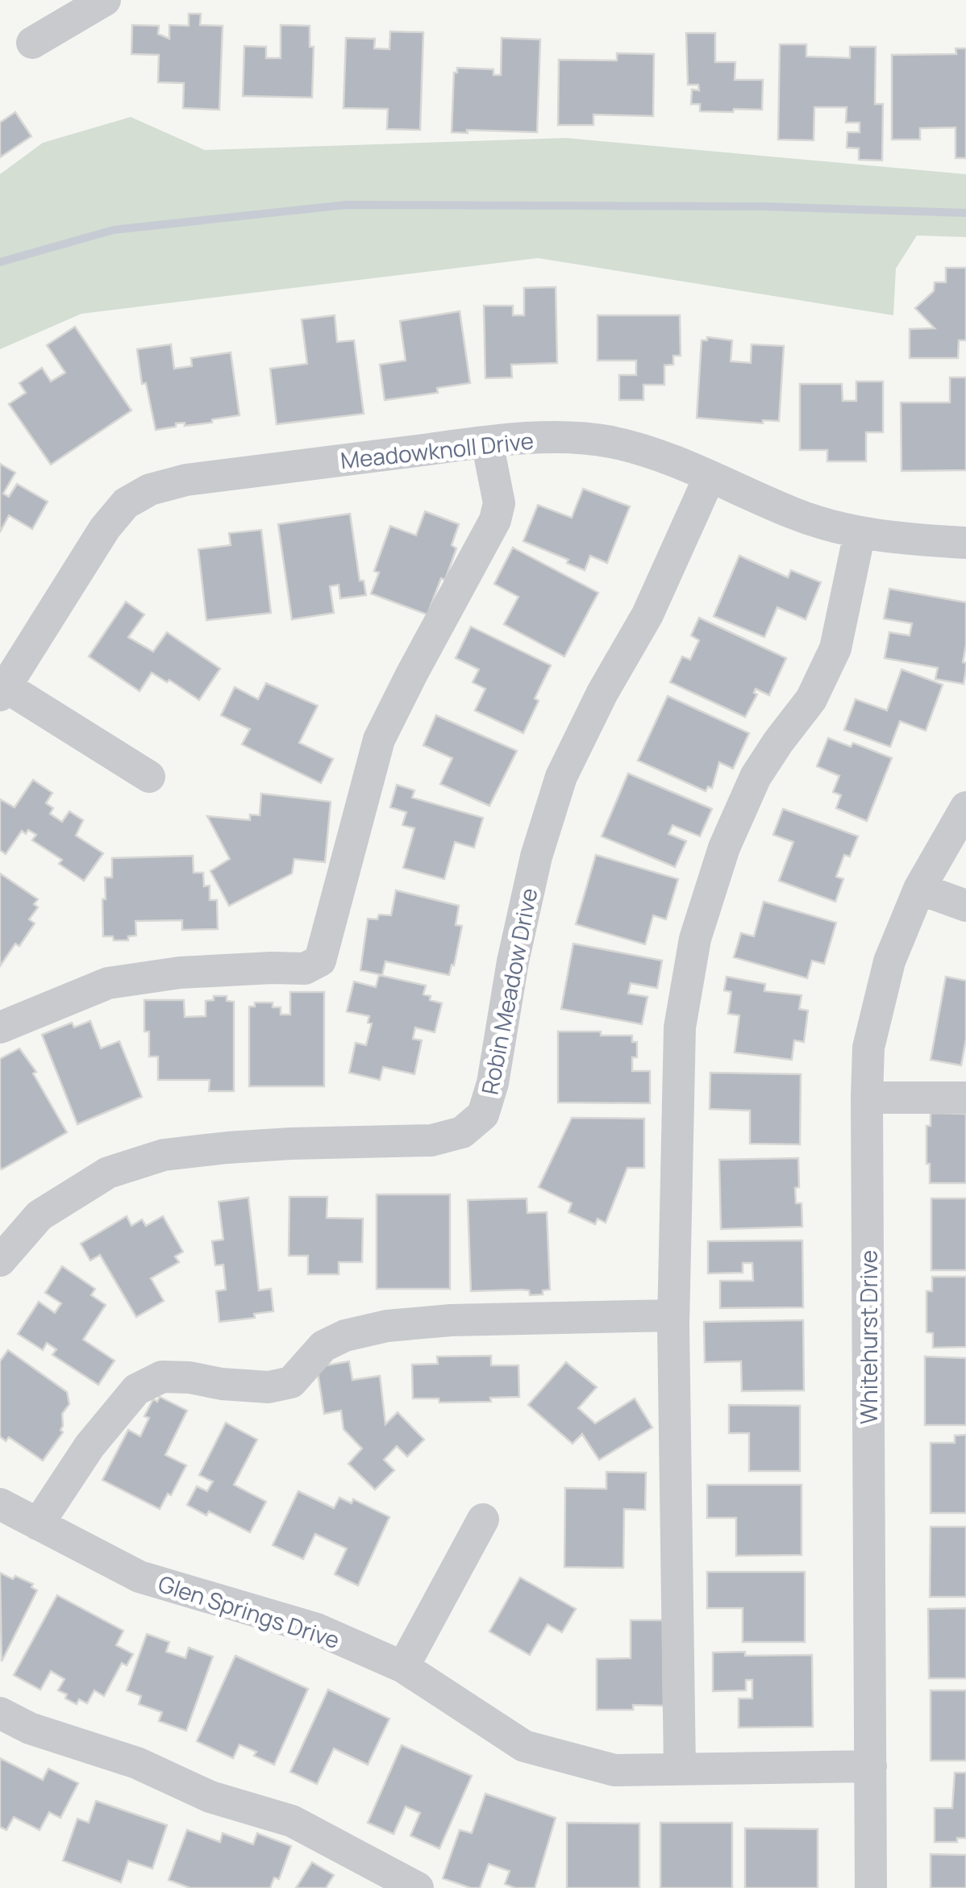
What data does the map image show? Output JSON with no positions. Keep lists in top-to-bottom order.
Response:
{
  "streets": {
    "street": [
      "Meadowknoll Drive",
      "Robin Meadow Drive",
      "Whitehurst Drive",
      "Glen Springs Drive"
    ]
  },
  "crossings": [
    ["Meadowknoll Drive", "Robin Meadow Drive"],
    ["Whitehurst Drive", "Glen Springs Drive"]
  ]
}
